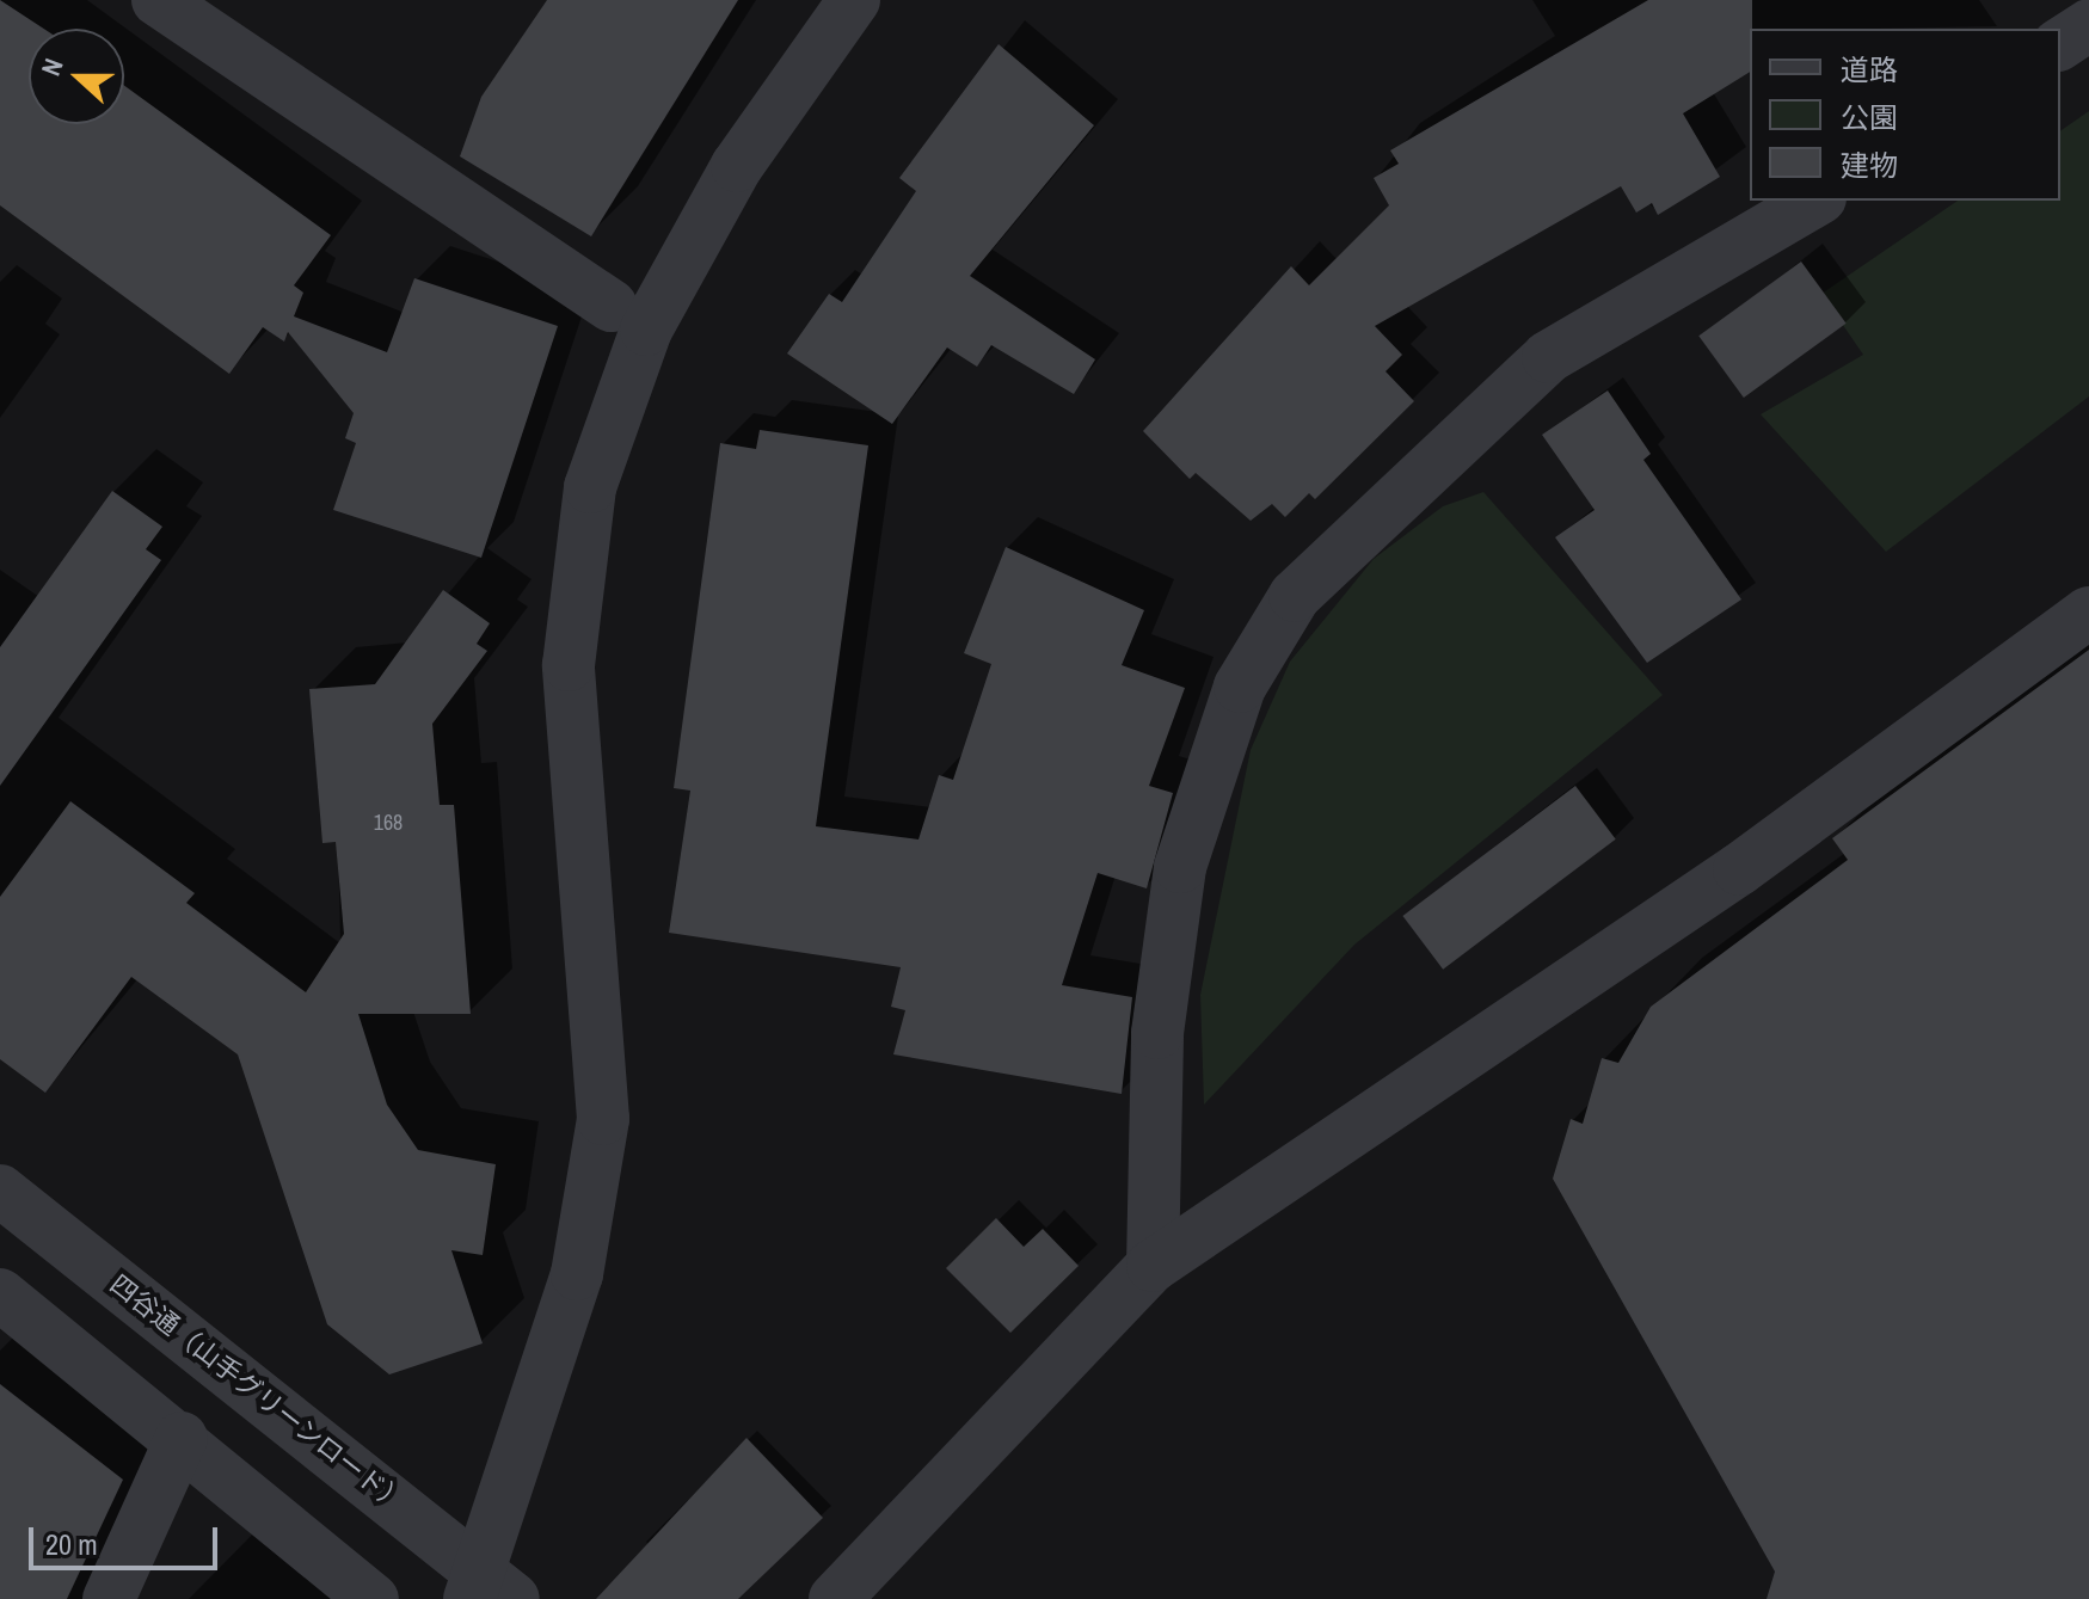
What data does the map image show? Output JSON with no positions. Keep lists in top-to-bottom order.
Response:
{
  "streets": {
    "street": ["四谷通（山手グリーンロード）"]
  },
  "house_numbers": ["168"],
  "legend": ["道路", "公園", "建物"],
  "scale_bar": "20 m",
  "north": "left"
}
